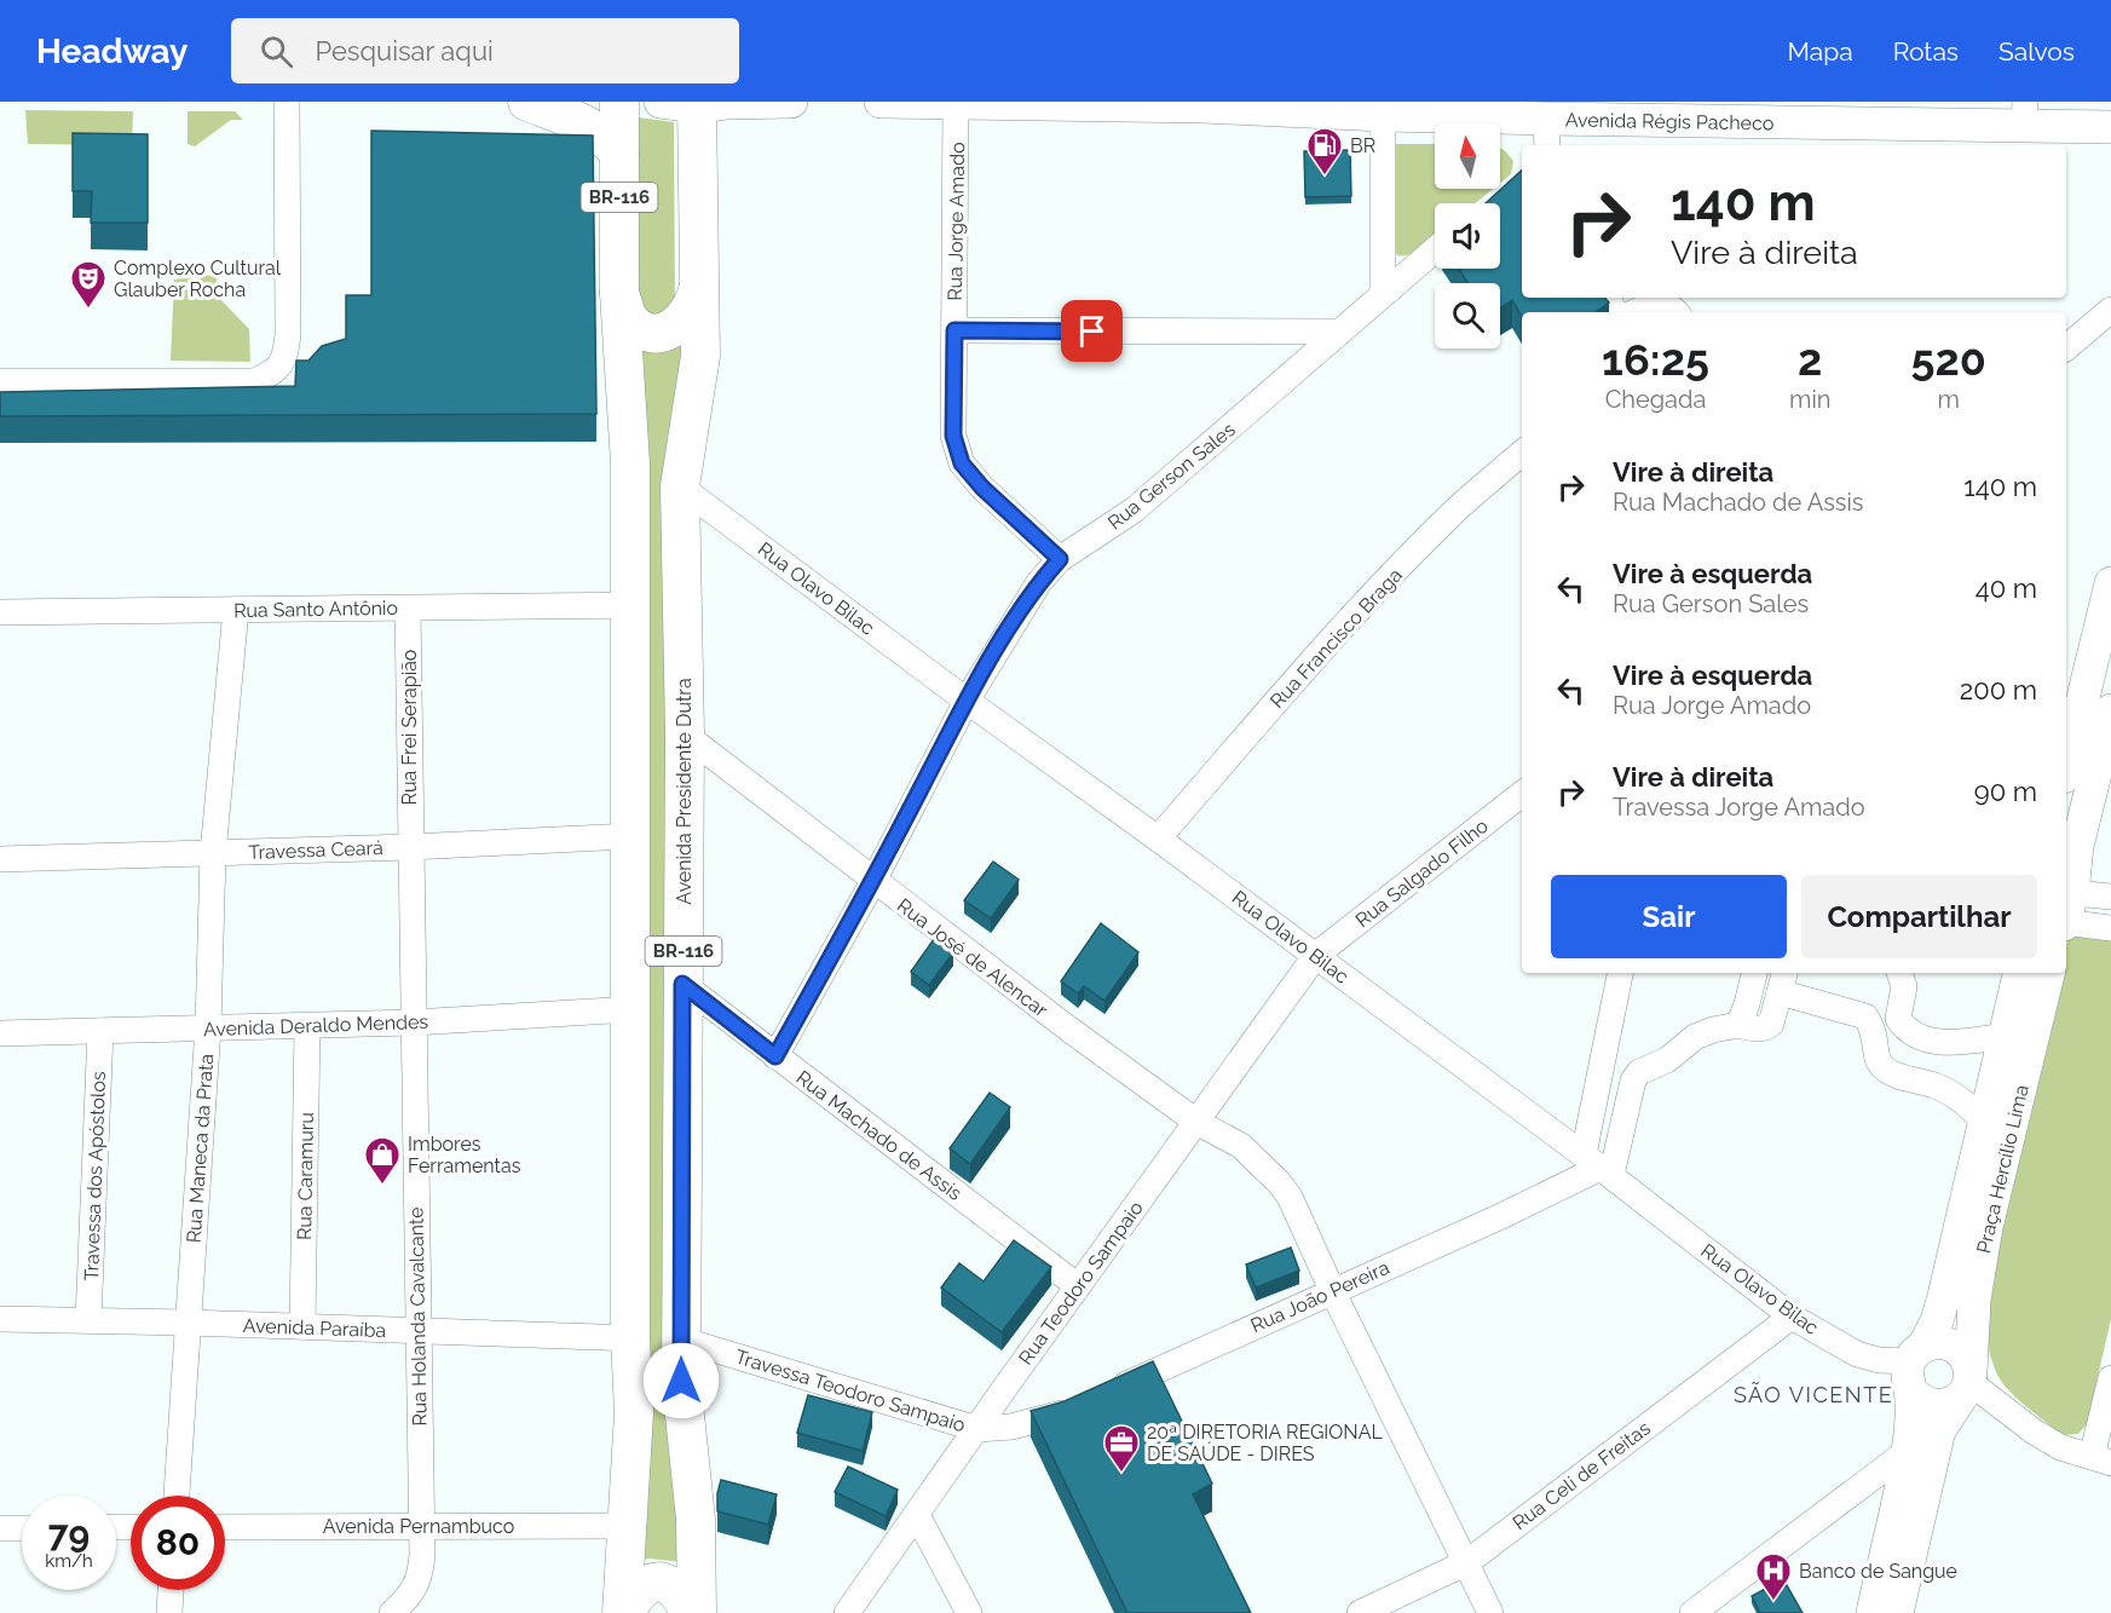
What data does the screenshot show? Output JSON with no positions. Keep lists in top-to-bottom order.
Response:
{
  "streets": {
    "highway": ["BR-116", "Avenida Presidente Dutra"],
    "main road": ["Avenida Régis Pacheco", "Praça Hercílio Lima"],
    "street": [
      "Rua Jorge Amado",
      "Rua Gerson Sales",
      "Rua Olavo Bilac",
      "Rua Santo Antônio",
      "Rua Francisco Braga",
      "Rua Frei Serapião",
      "Travessa Ceará",
      "Rua Salgado Filho",
      "Rua José de Alencar",
      "Avenida Deraldo Mendes",
      "Rua Machado de Assis",
      "Rua Maneca da Prata",
      "Travessa dos Apóstolos",
      "Rua Caramuru",
      "Rua Teodoro Sampaio",
      "Rua João Pereira",
      "Rua Holanda Cavalcante",
      "Avenida Paraíba",
      "Travessa Teodoro Sampaio",
      "Rua Celi de Freitas",
      "Avenida Pernambuco"
    ]
  },
  "crossings": [
    ["Avenida Régis Pacheco", "Rua Jorge Amado"],
    ["BR-116", "Rua Santo Antônio"],
    ["BR-116", "Travessa Ceará"],
    ["BR-116", "Avenida Deraldo Mendes"],
    ["BR-116", "Avenida Paraíba"],
    ["BR-116", "Avenida Pernambuco"],
    ["Rua Jorge Amado", "Rua Gerson Sales"],
    ["Rua Gerson Sales", "Rua Olavo Bilac"],
    ["Rua Gerson Sales", "Rua José de Alencar"],
    ["Rua Gerson Sales", "Rua Machado de Assis"],
    ["Rua Olavo Bilac", "Rua Francisco Braga"],
    ["Rua Olavo Bilac", "Avenida Presidente Dutra"],
    ["Rua Olavo Bilac", "Rua Salgado Filho"],
    ["Rua Olavo Bilac", "Praça Hercílio Lima"],
    ["Rua Olavo Bilac", "Rua Teodoro Sampaio"],
    ["Rua Olavo Bilac", "Rua João Pereira"],
    ["Rua Olavo Bilac", "Rua Celi de Freitas"],
    ["Rua Santo Antônio", "Rua Frei Serapião"],
    ["Rua Santo Antônio", "Rua Maneca da Prata"],
    ["Rua Frei Serapião", "Travessa Ceará"],
    ["Rua Frei Serapião", "Rua Holanda Cavalcante"],
    ["Avenida Presidente Dutra", "Rua José de Alencar"],
    ["Avenida Presidente Dutra", "Rua Machado de Assis"],
    ["Avenida Presidente Dutra", "Travessa Teodoro Sampaio"],
    ["Travessa Ceará", "Rua Maneca da Prata"],
    ["Travessa Ceará", "Rua Holanda Cavalcante"],
    ["Rua Salgado Filho", "Rua Teodoro Sampaio"],
    ["Rua José de Alencar", "Rua Teodoro Sampaio"],
    ["Rua José de Alencar", "Rua João Pereira"],
    ["Rua José de Alencar", "Rua Celi de Freitas"],
    ["Avenida Deraldo Mendes", "Rua Maneca da Prata"],
    ["Avenida Deraldo Mendes", "Travessa dos Apóstolos"],
    ["Avenida Deraldo Mendes", "Rua Caramuru"],
    ["Avenida Deraldo Mendes", "Rua Holanda Cavalcante"],
    ["Rua Machado de Assis", "Rua Teodoro Sampaio"],
    ["Rua Maneca da Prata", "Avenida Paraíba"],
    ["Travessa dos Apóstolos", "Avenida Paraíba"],
    ["Rua Caramuru", "Avenida Paraíba"],
    ["Rua Teodoro Sampaio", "Rua João Pereira"],
    ["Rua Teodoro Sampaio", "Travessa Teodoro Sampaio"],
    ["Rua João Pereira", "Travessa Teodoro Sampaio"],
    ["Rua Holanda Cavalcante", "Avenida Paraíba"],
    ["Rua Holanda Cavalcante", "Avenida Pernambuco"]
  ],
  "districts": ["SÃO VICENTE"],
  "places": {
    "fuel station": ["BR"],
    "theatre": ["Complexo Cultural Glauber Rocha"],
    "shop": ["Imbores Ferramentas"],
    "office": ["20ª DIRETORIA REGIONAL DE SAÚDE - DIRES"],
    "hospital": ["Banco de Sangue"]
  },
  "north": "top",
  "page": {
    "header": "Headway",
    "search": "Pesquisar aqui",
    "nav": ["Mapa", "Rotas", "Salvos"],
    "turn": ["140 m", "Vire à direita"],
    "eta": [
      "16:25",
      "Chegada",
      "2",
      "min",
      "520",
      "m"
    ],
    "list": [
      {
        "name": "Vire à direita",
        "note": "Rua Machado de Assis",
        "value": "140 m"
      },
      {
        "name": "Vire à esquerda",
        "note": "Rua Gerson Sales",
        "value": "40 m"
      },
      {
        "name": "Vire à esquerda",
        "note": "Rua Jorge Amado",
        "value": "200 m"
      },
      {
        "name": "Vire à direita",
        "note": "Travessa Jorge Amado",
        "value": "90 m"
      }
    ],
    "buttons": ["Sair", "Compartilhar"],
    "speed": "79 km/h",
    "limit": "80"
  }
}
